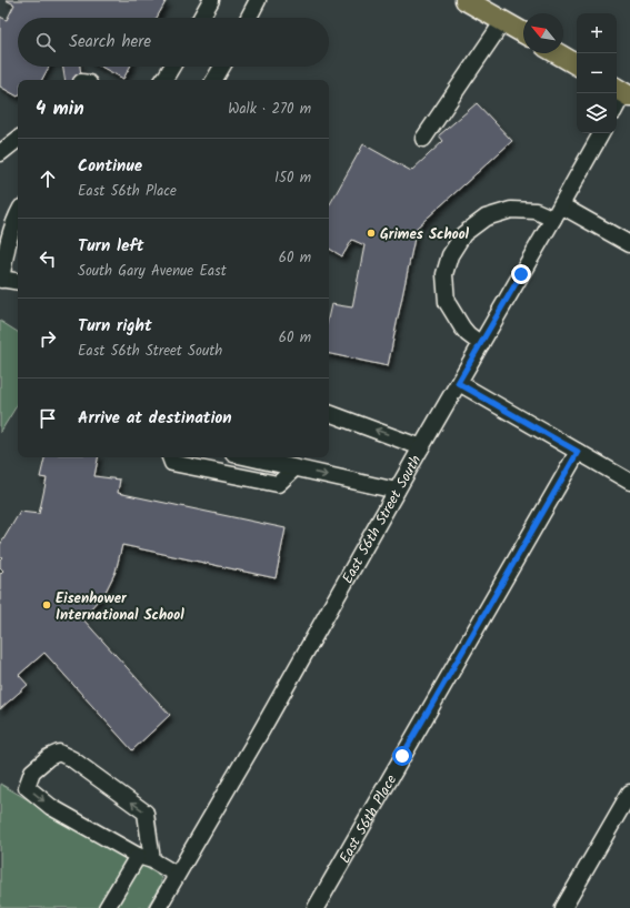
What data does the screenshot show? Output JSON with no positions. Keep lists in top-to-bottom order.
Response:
{
  "streets": {
    "street": ["East 56th Street South", "East 56th Place"]
  },
  "places": ["Grimes School", "Eisenhower International School"],
  "north": "top left",
  "page": {
    "map_buttons": ["+", "−"],
    "search": "Search here",
    "heading": ["4 min", "Walk · 270 m"],
    "list": [
      ["Continue", "East 56th Place", "150 m"],
      ["Turn left", "South Gary Avenue East", "60 m"],
      ["Turn right", "East 56th Street South", "60 m"],
      "Arrive at destination"
    ]
  }
}
